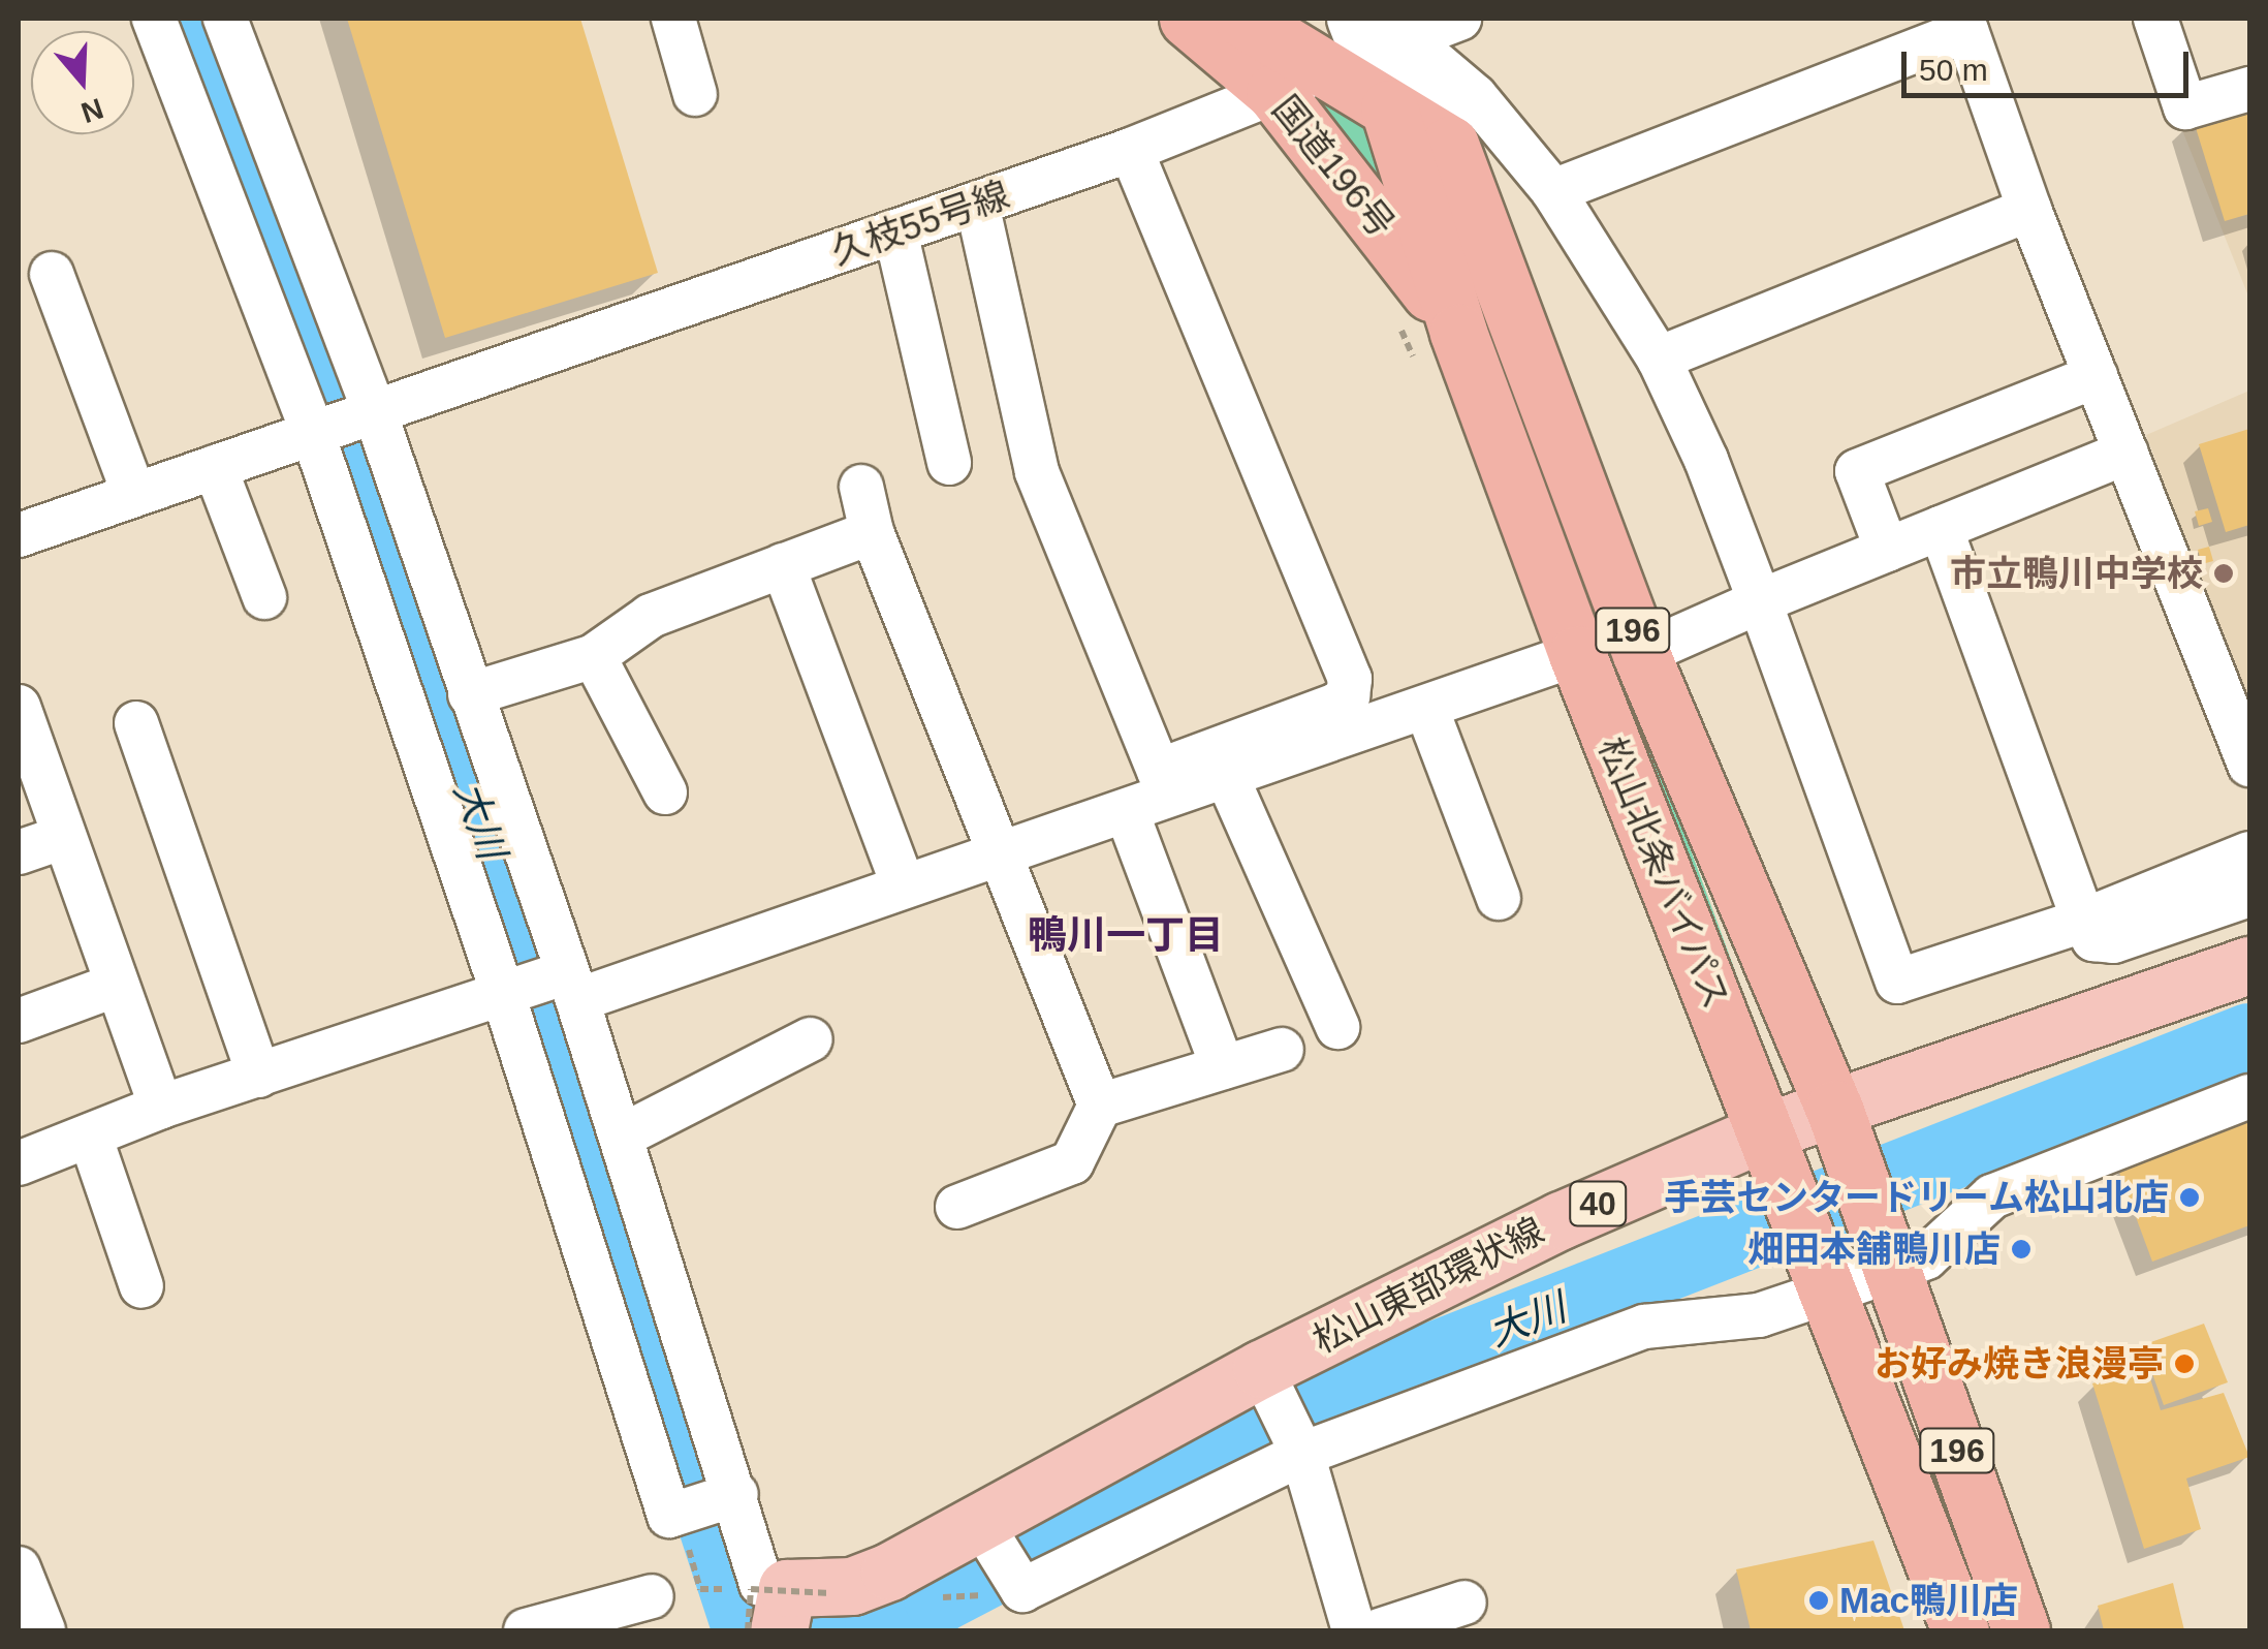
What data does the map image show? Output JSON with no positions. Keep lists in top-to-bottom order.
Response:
{
  "streets": {
    "highway": ["国道196号", "196", "松山北条バイパス"],
    "main road": ["40", "松山東部環状線"],
    "street": ["久枝55号線"]
  },
  "crossings": [
    ["国道196号", "久枝55号線"],
    ["国道196号", "松山北条バイパス"],
    ["松山北条バイパス", "松山東部環状線"]
  ],
  "districts": ["鴨川一丁目"],
  "water": ["大川"],
  "places": [
    "市立鴨川中学校",
    "手芸センタードリーム松山北店",
    "畑田本舗鴨川店",
    "お好み焼き浪漫亭",
    "Mac鴨川店"
  ],
  "scale_bar": "50 m",
  "north": "bottom"
}
